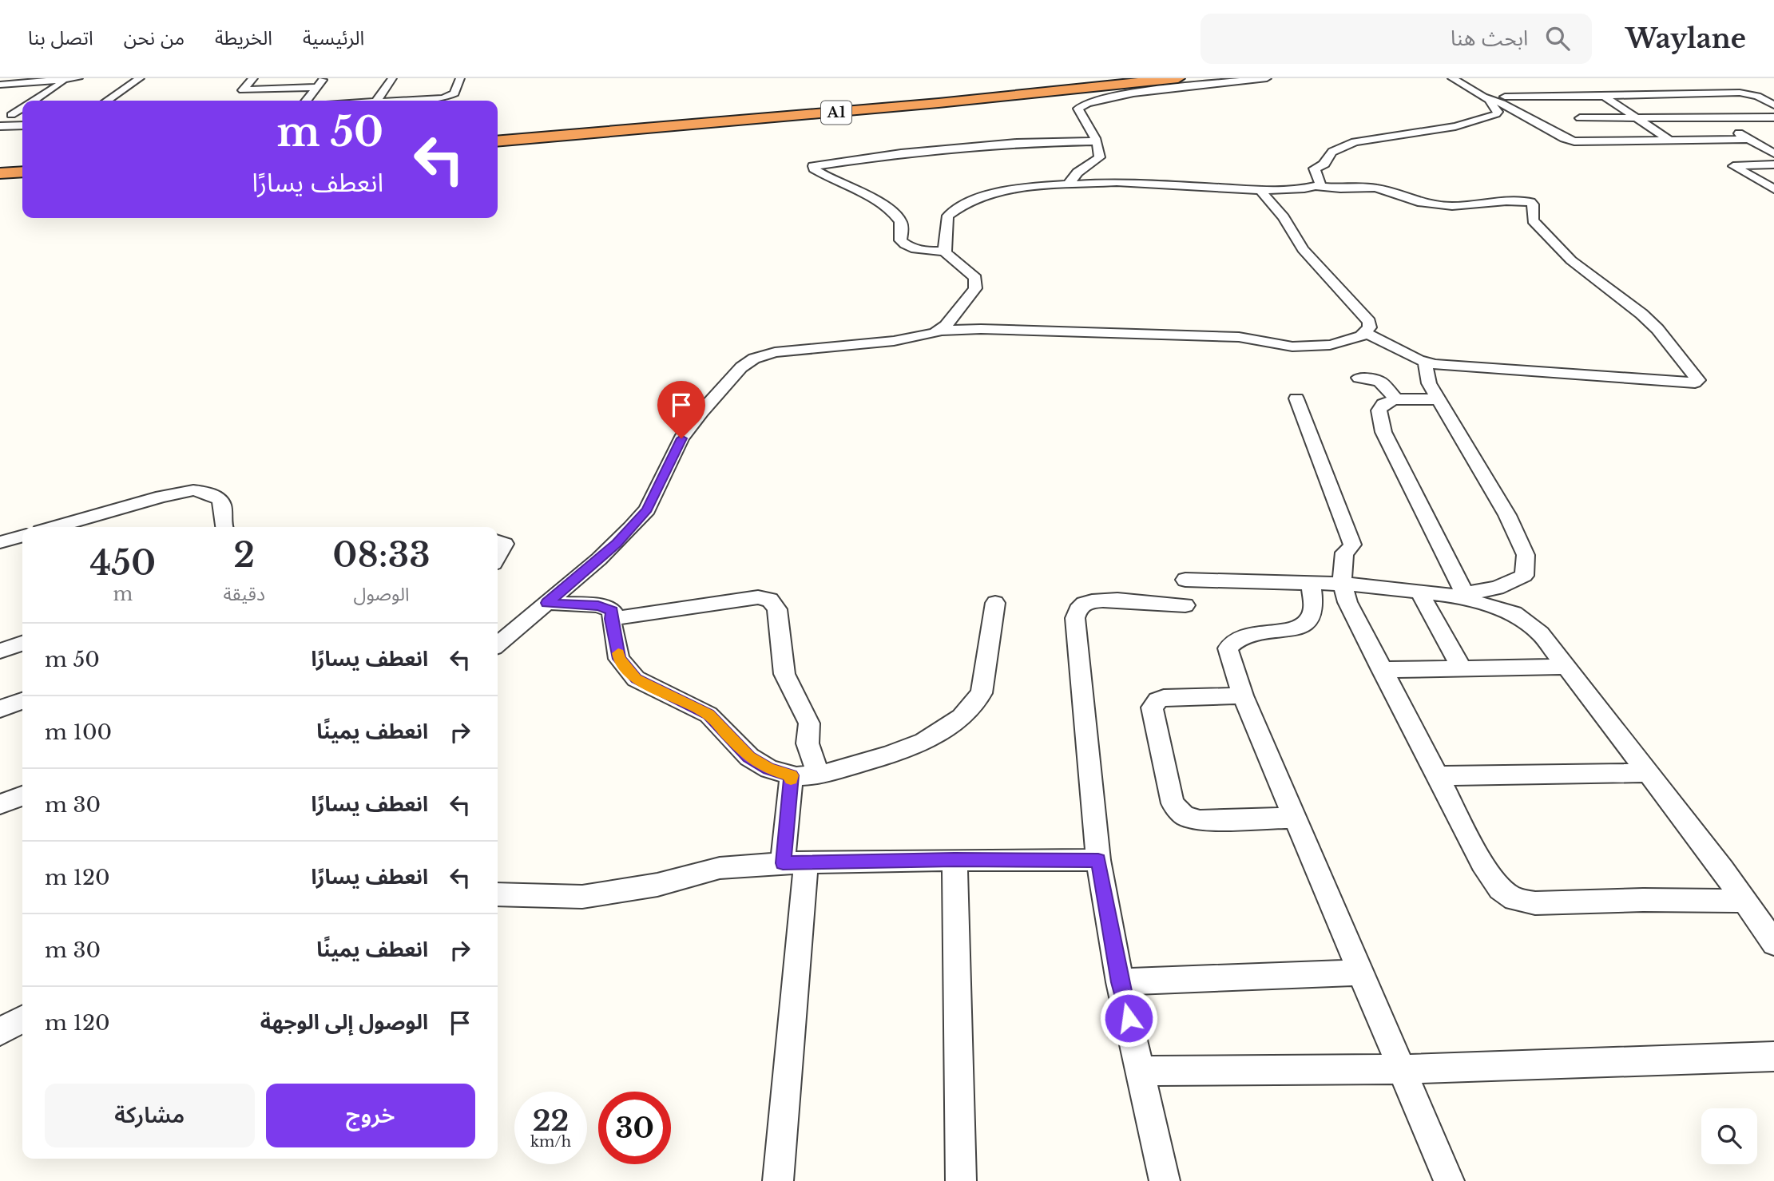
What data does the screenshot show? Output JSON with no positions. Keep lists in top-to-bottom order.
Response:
{
  "streets": {
    "highway": ["A1"]
  },
  "page": {
    "header": "Waylane",
    "search": "ابحث هنا",
    "nav": [
      "الرئيسية",
      "الخريطة",
      "من نحن",
      "اتصل بنا"
    ],
    "turn": ["50 m", "انعطف يسارًا"],
    "eta": [
      "08:33",
      "الوصول",
      "2",
      "دقيقة",
      "450",
      "m"
    ],
    "list": [
      {
        "name": "انعطف يسارًا",
        "value": "50 m"
      },
      {
        "name": "انعطف يمينًا",
        "value": "100 m"
      },
      {
        "name": "انعطف يسارًا",
        "value": "30 m"
      },
      {
        "name": "انعطف يسارًا",
        "value": "120 m"
      },
      {
        "name": "انعطف يمينًا",
        "value": "30 m"
      },
      {
        "name": "الوصول إلى الوجهة",
        "value": "120 m"
      }
    ],
    "buttons": ["خروج", "مشاركة"],
    "speed": "22 km/h",
    "limit": "30"
  }
}
